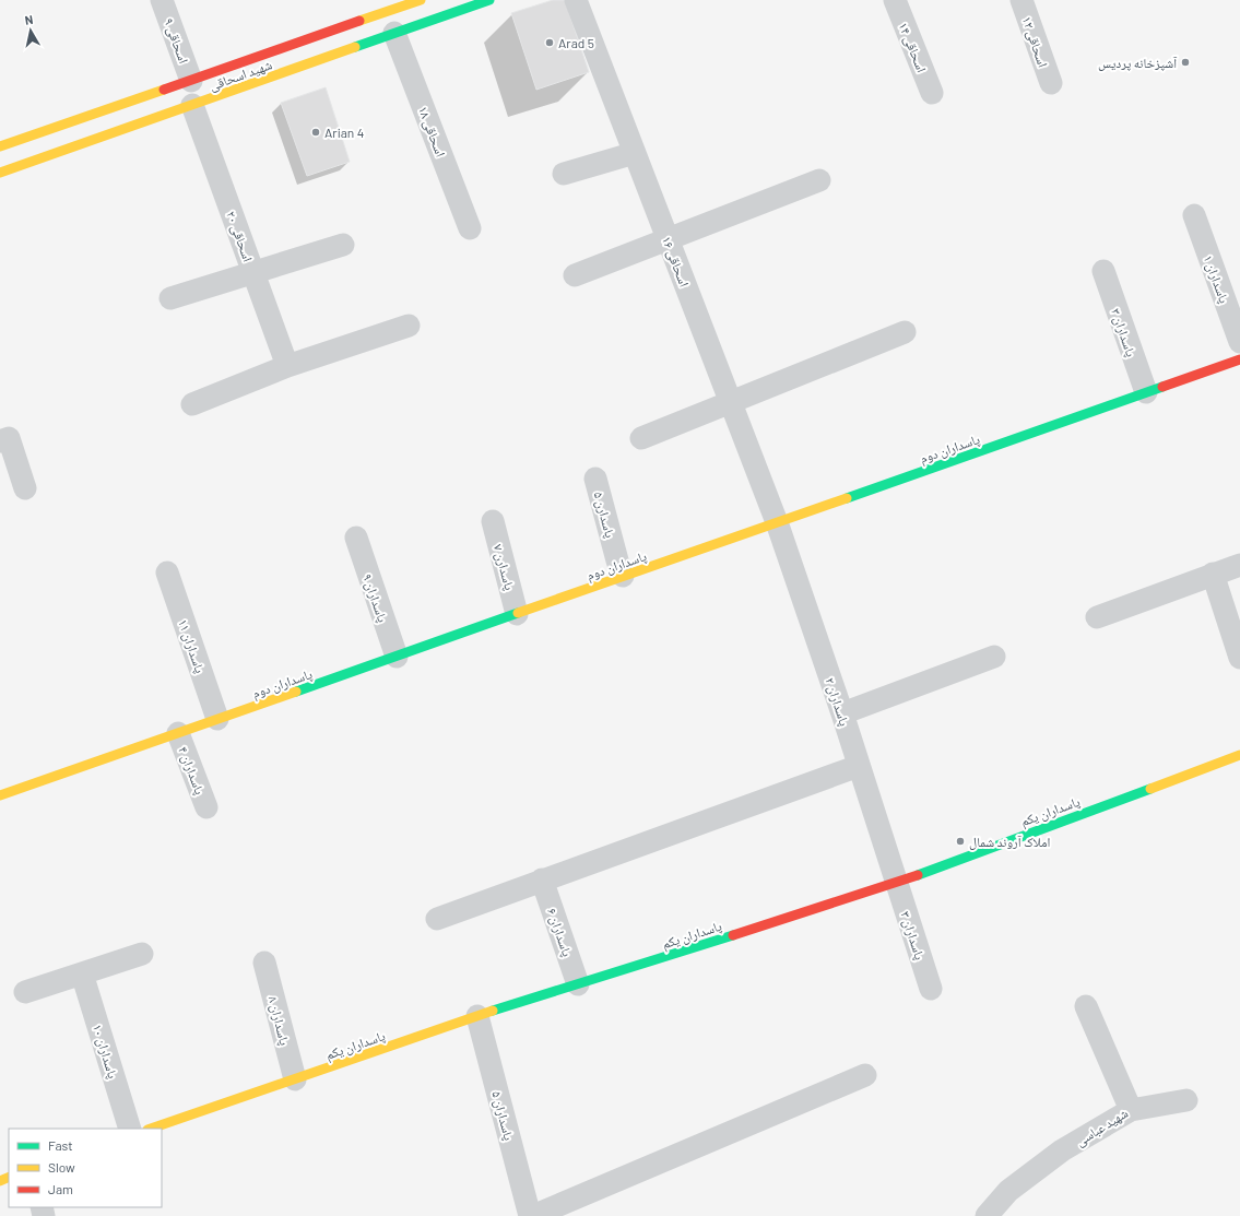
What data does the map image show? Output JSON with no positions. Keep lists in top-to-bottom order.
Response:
{
  "streets": {
    "street": [
      "اسحاقی ۹",
      "اسحاقی ۱۲",
      "اسحاقی ۱۴",
      "شهید اسحاقی",
      "اسحاقی ۱۸",
      "اسحاقی ۲۰",
      "اسحاقی ۱۶",
      "پاسداران ۱",
      "پاسداران ۳",
      "پاسداران دوم",
      "پاسدارن ۵",
      "پاسدارن ۷",
      "پاسداران ۹",
      "پاسداران ۱۱",
      "پاسداران ۲",
      "پاسداران ۴",
      "پاسداران یکم",
      "پاسداران ۶",
      "پاسداران ۸",
      "پاسداران ۱۰",
      "پاسداران ۵",
      "شهید عباسی"
    ]
  },
  "crossings": [
    ["اسحاقی ۹", "شهید اسحاقی"],
    ["شهید اسحاقی", "اسحاقی ۱۸"],
    ["شهید اسحاقی", "اسحاقی ۲۰"],
    ["اسحاقی ۱۶", "پاسداران دوم"],
    ["اسحاقی ۱۶", "پاسداران ۲"],
    ["پاسداران ۳", "پاسداران دوم"],
    ["پاسداران ۳", "پاسداران ۲"],
    ["پاسداران ۳", "پاسداران یکم"],
    ["پاسداران دوم", "پاسدارن ۵"],
    ["پاسداران دوم", "پاسدارن ۷"],
    ["پاسداران دوم", "پاسداران ۹"],
    ["پاسداران دوم", "پاسداران ۱۱"],
    ["پاسداران دوم", "پاسداران ۲"],
    ["پاسداران دوم", "پاسداران ۴"],
    ["پاسداران ۲", "پاسداران یکم"],
    ["پاسداران یکم", "پاسداران ۶"],
    ["پاسداران یکم", "پاسداران ۸"],
    ["پاسداران یکم", "پاسداران ۵"]
  ],
  "places": [
    "Arad 5",
    "آشپزخانه پردیس",
    "Arian 4",
    "املاک آروند شمال"
  ],
  "legend": ["Fast", "Slow", "Jam"],
  "north": "top"
}
